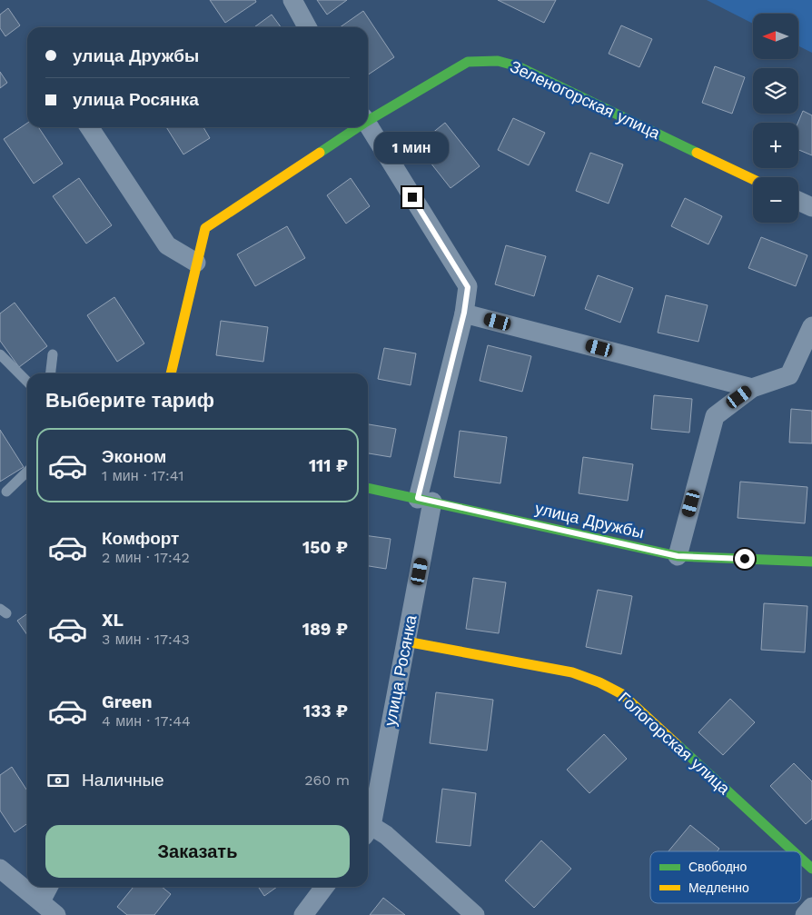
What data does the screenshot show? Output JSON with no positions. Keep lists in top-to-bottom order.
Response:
{
  "streets": {
    "street": [
      "Зеленогорская улица",
      "улица Дружбы",
      "улица Росянка",
      "Гологорская улица"
    ]
  },
  "crossings": [
    ["улица Дружбы", "улица Росянка"],
    ["улица Росянка", "Гологорская улица"]
  ],
  "legend": ["Свободно", "Медленно"],
  "north": "left",
  "page": {
    "map_buttons": ["+", "−"],
    "banner": ["улица Дружбы", "улица Росянка"],
    "bubble": "1 мин",
    "heading": "Выберите тариф",
    "list": [
      {
        "name": "Эконом",
        "note": "1 мин · 17:41",
        "value": "111 ₽"
      },
      {
        "name": "Комфорт",
        "note": "2 мин · 17:42",
        "value": "150 ₽"
      },
      {
        "name": "XL",
        "note": "3 мин · 17:43",
        "value": "189 ₽"
      },
      {
        "name": "Green",
        "note": "4 мин · 17:44",
        "value": "133 ₽"
      }
    ],
    "pay": ["Наличные", "260 m"],
    "buttons": "Заказать"
  }
}
